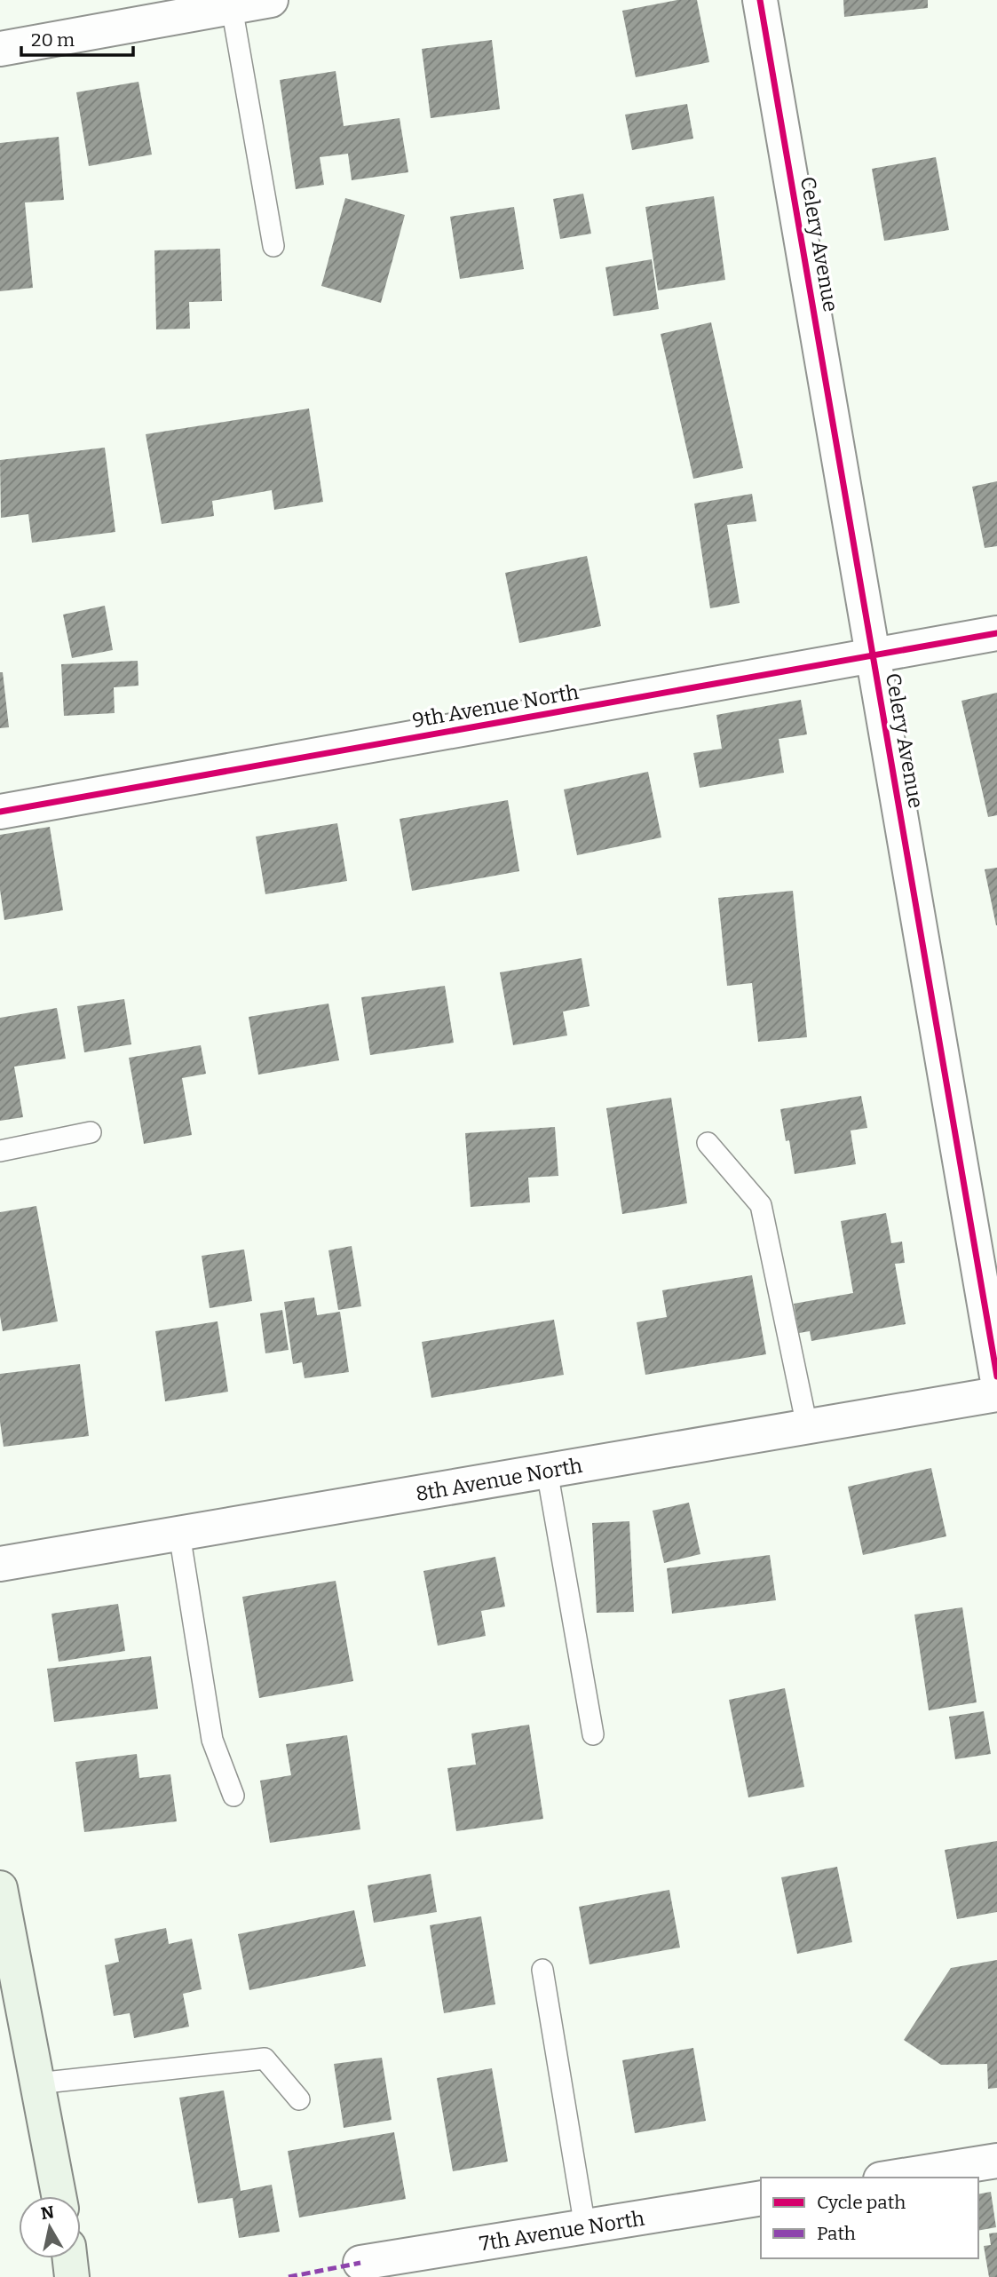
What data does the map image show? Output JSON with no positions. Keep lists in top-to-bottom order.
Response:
{
  "streets": {
    "street": [
      "Celery Avenue",
      "9th Avenue North",
      "8th Avenue North",
      "7th Avenue North"
    ]
  },
  "crossings": [
    ["Celery Avenue", "9th Avenue North"]
  ],
  "legend": ["Cycle path", "Path"],
  "scale_bar": "20 m",
  "north": "top"
}
